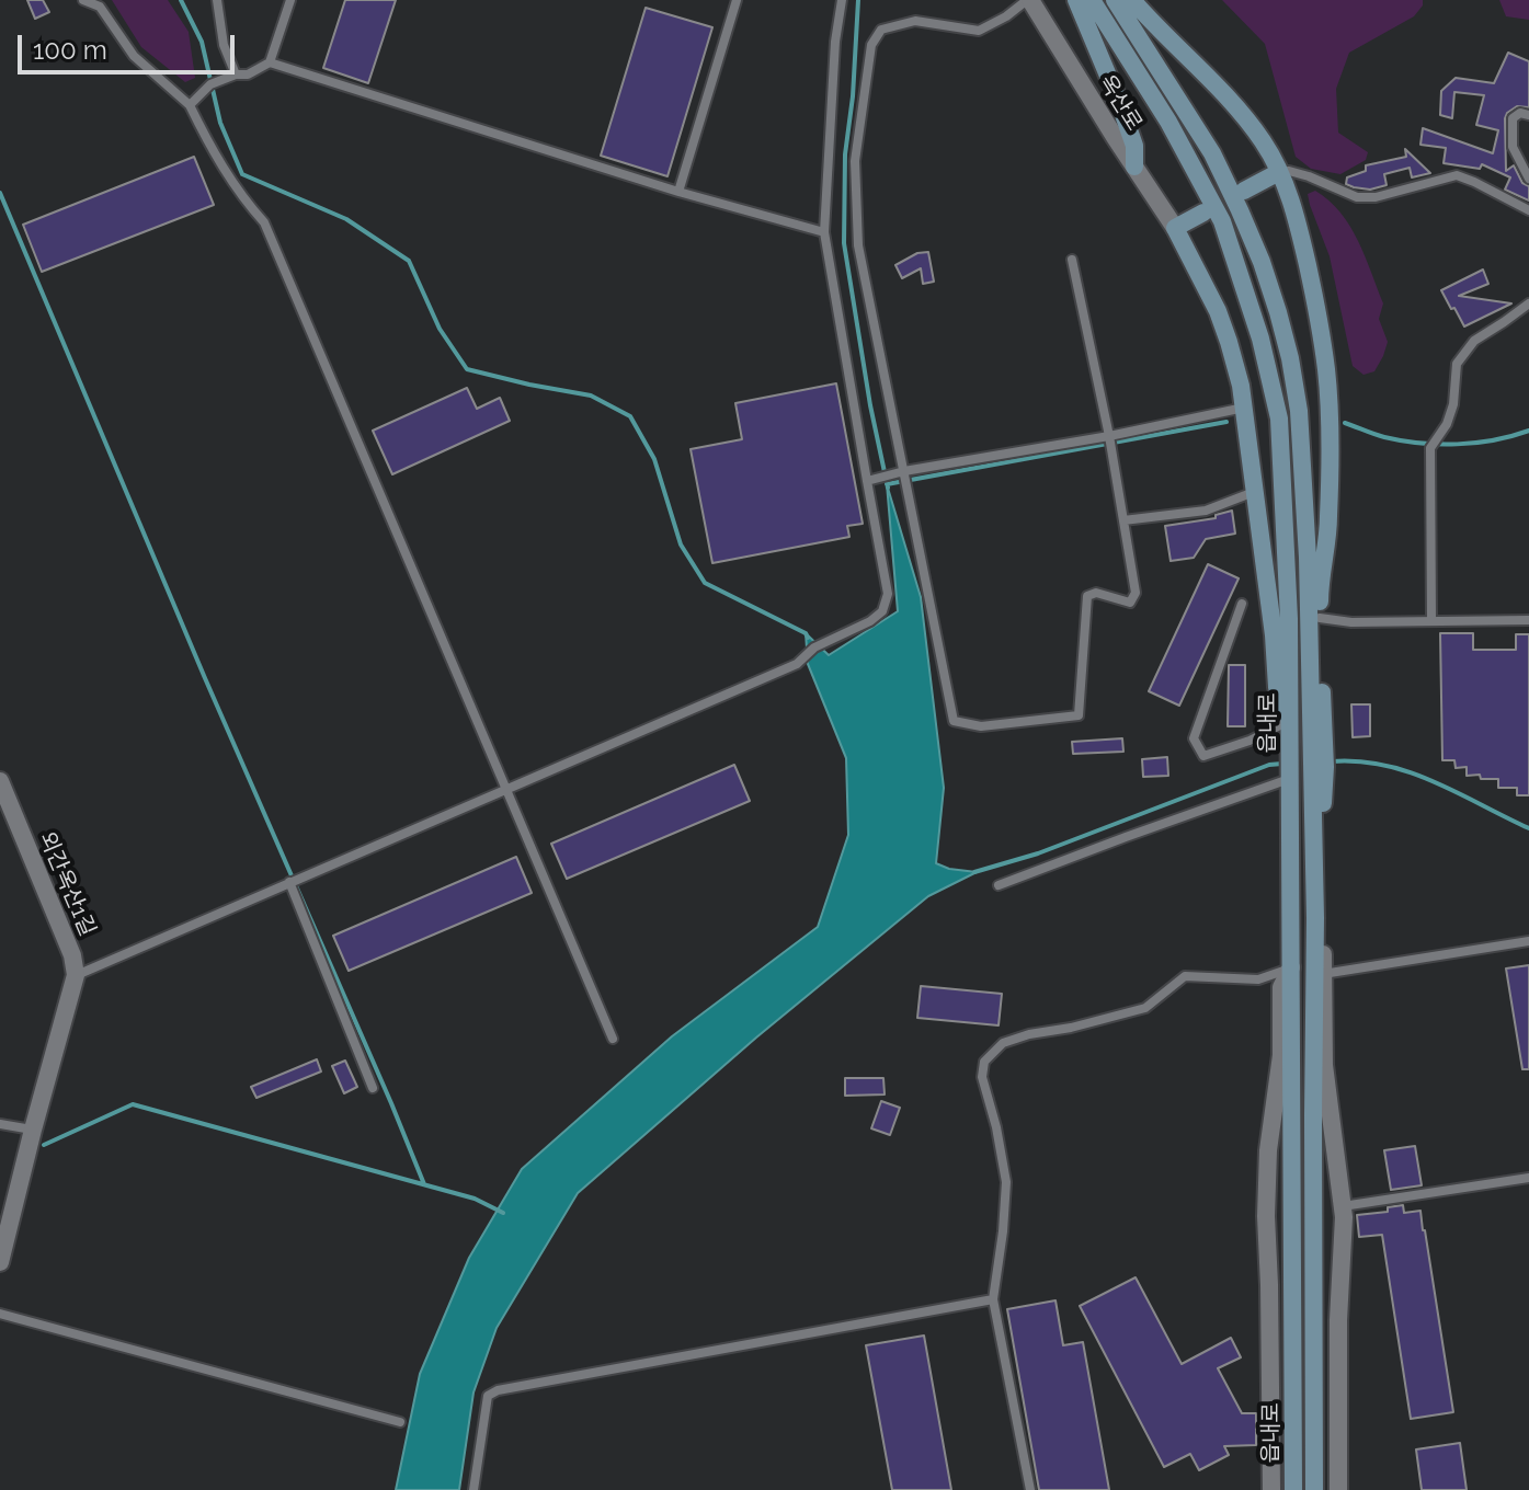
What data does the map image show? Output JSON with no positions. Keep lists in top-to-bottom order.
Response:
{
  "streets": {
    "street": ["옥산로", "읍내로", "외간옥산1길"]
  },
  "scale_bar": "100 m"
}
